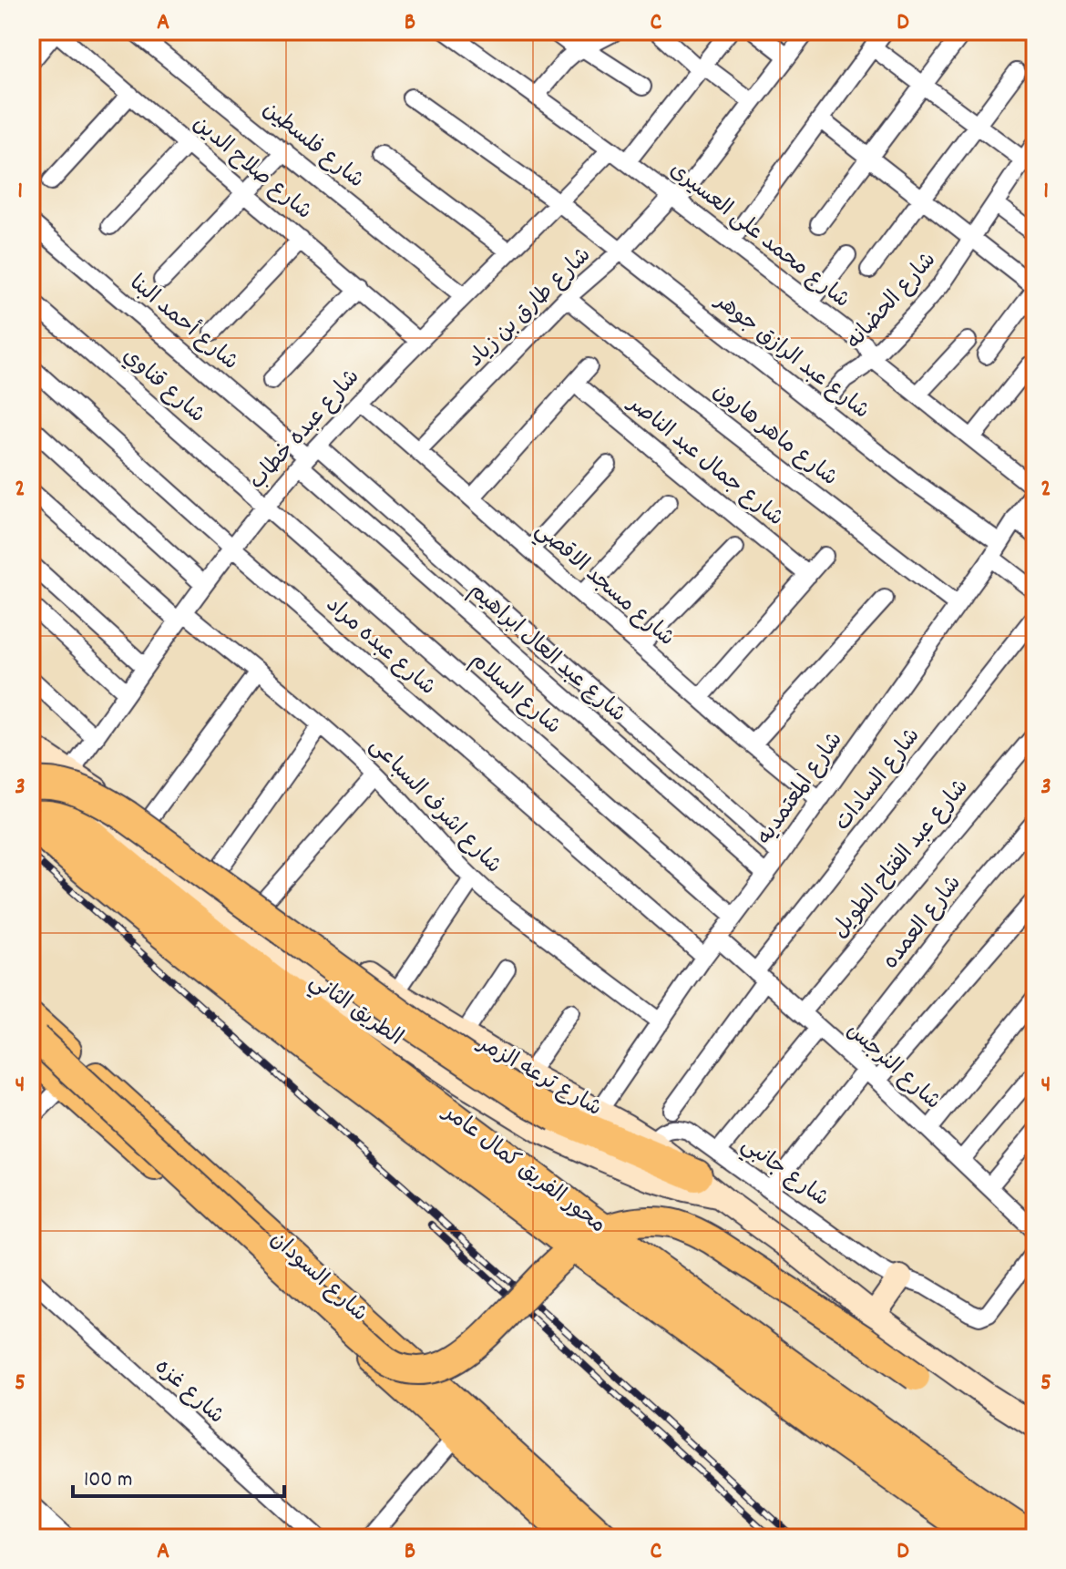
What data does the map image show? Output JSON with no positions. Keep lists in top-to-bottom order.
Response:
{
  "streets": {
    "highway": ["محور الفريق كمال عامر"],
    "main road": ["شارع السودان"],
    "street": [
      "شارع فلسطين",
      "شارع صلاح الدين",
      "شارع محمد على العسيرى",
      "شارع الحضانه",
      "شارع طارق بن زياد",
      "شارع أحمد البنا",
      "شارع عبد الرازق جوهر",
      "شارع قناوي",
      "شارع عبده خطاب",
      "شارع ماهر هارون",
      "شارع جمال عبد الناصر",
      "شارع مسجد الاقصي",
      "شارع عبده مراد",
      "شارع عبد العال ابراهيم",
      "شارع السلام",
      "شارع السادات",
      "شارع المعتمديه",
      "شارع اشرف السباعى",
      "شارع عبد الفتاح الطويل",
      "شارع العمده",
      "الطريق الثاني",
      "شارع النرجس",
      "شارع ترعه الزمر",
      "شارع جانبي",
      "شارع غزه"
    ]
  },
  "crossings": [
    ["شارع فلسطين", "شارع عبده خطاب"],
    ["شارع صلاح الدين", "شارع عبده خطاب"],
    ["شارع محمد على العسيرى", "شارع الحضانه"],
    ["شارع محمد على العسيرى", "شارع طارق بن زياد"],
    ["شارع محمد على العسيرى", "شارع عبده خطاب"],
    ["شارع محمد على العسيرى", "شارع المعتمديه"],
    ["شارع الحضانه", "شارع عبد الرازق جوهر"],
    ["شارع طارق بن زياد", "شارع عبد الرازق جوهر"],
    ["شارع طارق بن زياد", "شارع ماهر هارون"],
    ["شارع طارق بن زياد", "شارع مسجد الاقصي"],
    ["شارع أحمد البنا", "شارع عبده خطاب"],
    ["شارع أحمد البنا", "شارع عبد العال ابراهيم"],
    ["شارع عبد الرازق جوهر", "شارع عبده خطاب"],
    ["شارع عبد الرازق جوهر", "شارع المعتمديه"],
    ["شارع قناوي", "شارع عبده خطاب"],
    ["شارع قناوي", "شارع السلام"],
    ["شارع عبده خطاب", "شارع مسجد الاقصي"],
    ["شارع عبده خطاب", "شارع عبده مراد"],
    ["شارع عبده خطاب", "شارع عبد العال ابراهيم"],
    ["شارع عبده خطاب", "شارع السلام"],
    ["شارع عبده خطاب", "شارع اشرف السباعى"],
    ["شارع عبده خطاب", "شارع ترعه الزمر"],
    ["شارع ماهر هارون", "شارع المعتمديه"],
    ["شارع مسجد الاقصي", "شارع المعتمديه"],
    ["شارع عبده مراد", "شارع المعتمديه"],
    ["شارع عبد العال ابراهيم", "شارع المعتمديه"],
    ["شارع السلام", "شارع المعتمديه"],
    ["شارع السادات", "شارع النرجس"],
    ["شارع المعتمديه", "شارع اشرف السباعى"],
    ["شارع المعتمديه", "شارع النرجس"],
    ["شارع المعتمديه", "شارع ترعه الزمر"],
    ["شارع عبد الفتاح الطويل", "شارع النرجس"],
    ["شارع العمده", "شارع النرجس"],
    ["الطريق الثاني", "شارع ترعه الزمر"],
    ["الطريق الثاني", "محور الفريق كمال عامر"],
    ["شارع ترعه الزمر", "شارع جانبي"]
  ],
  "scale_bar": "100 m",
  "grid": {
    "columns": [
      "A",
      "B",
      "C",
      "D"
    ],
    "rows": [
      "1",
      "2",
      "3",
      "4",
      "5"
    ]
  }
}
